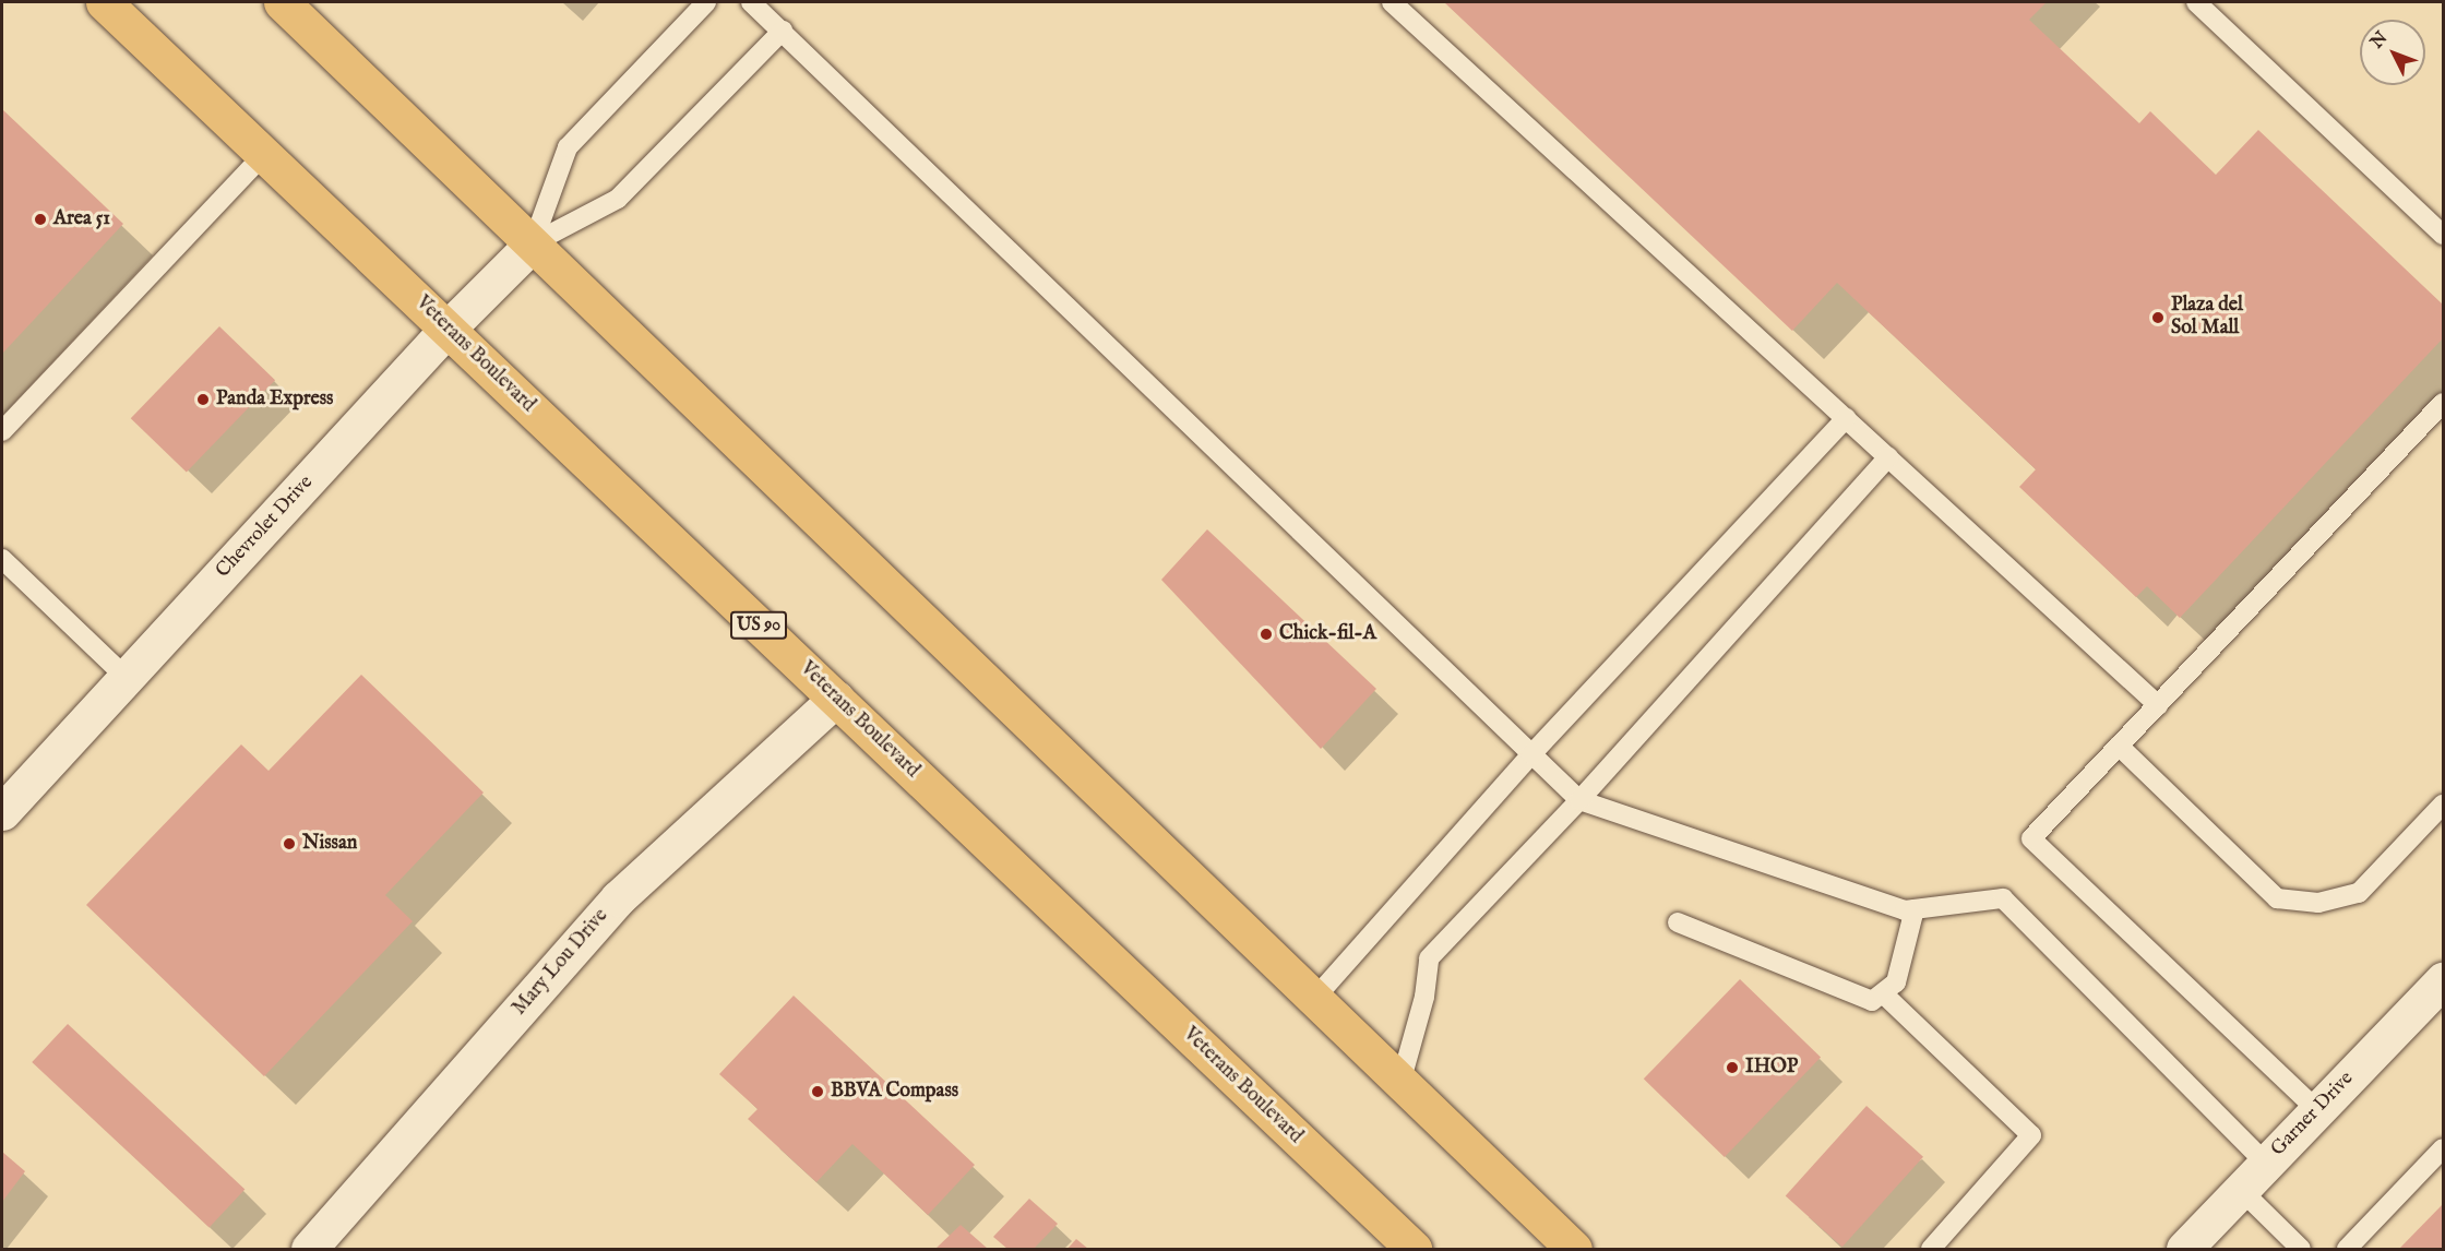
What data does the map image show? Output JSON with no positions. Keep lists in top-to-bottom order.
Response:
{
  "streets": {
    "main road": ["Veterans Boulevard", "US 90"],
    "street": ["Chevrolet Drive", "Mary Lou Drive", "Garner Drive"]
  },
  "crossings": [
    ["Veterans Boulevard", "Chevrolet Drive"],
    ["Veterans Boulevard", "Mary Lou Drive"]
  ],
  "places": [
    "Area 51",
    "Plaza del Sol Mall",
    "Panda Express",
    "Chick-fil-A",
    "Nissan",
    "IHOP",
    "BBVA Compass"
  ],
  "north": "top left"
}
